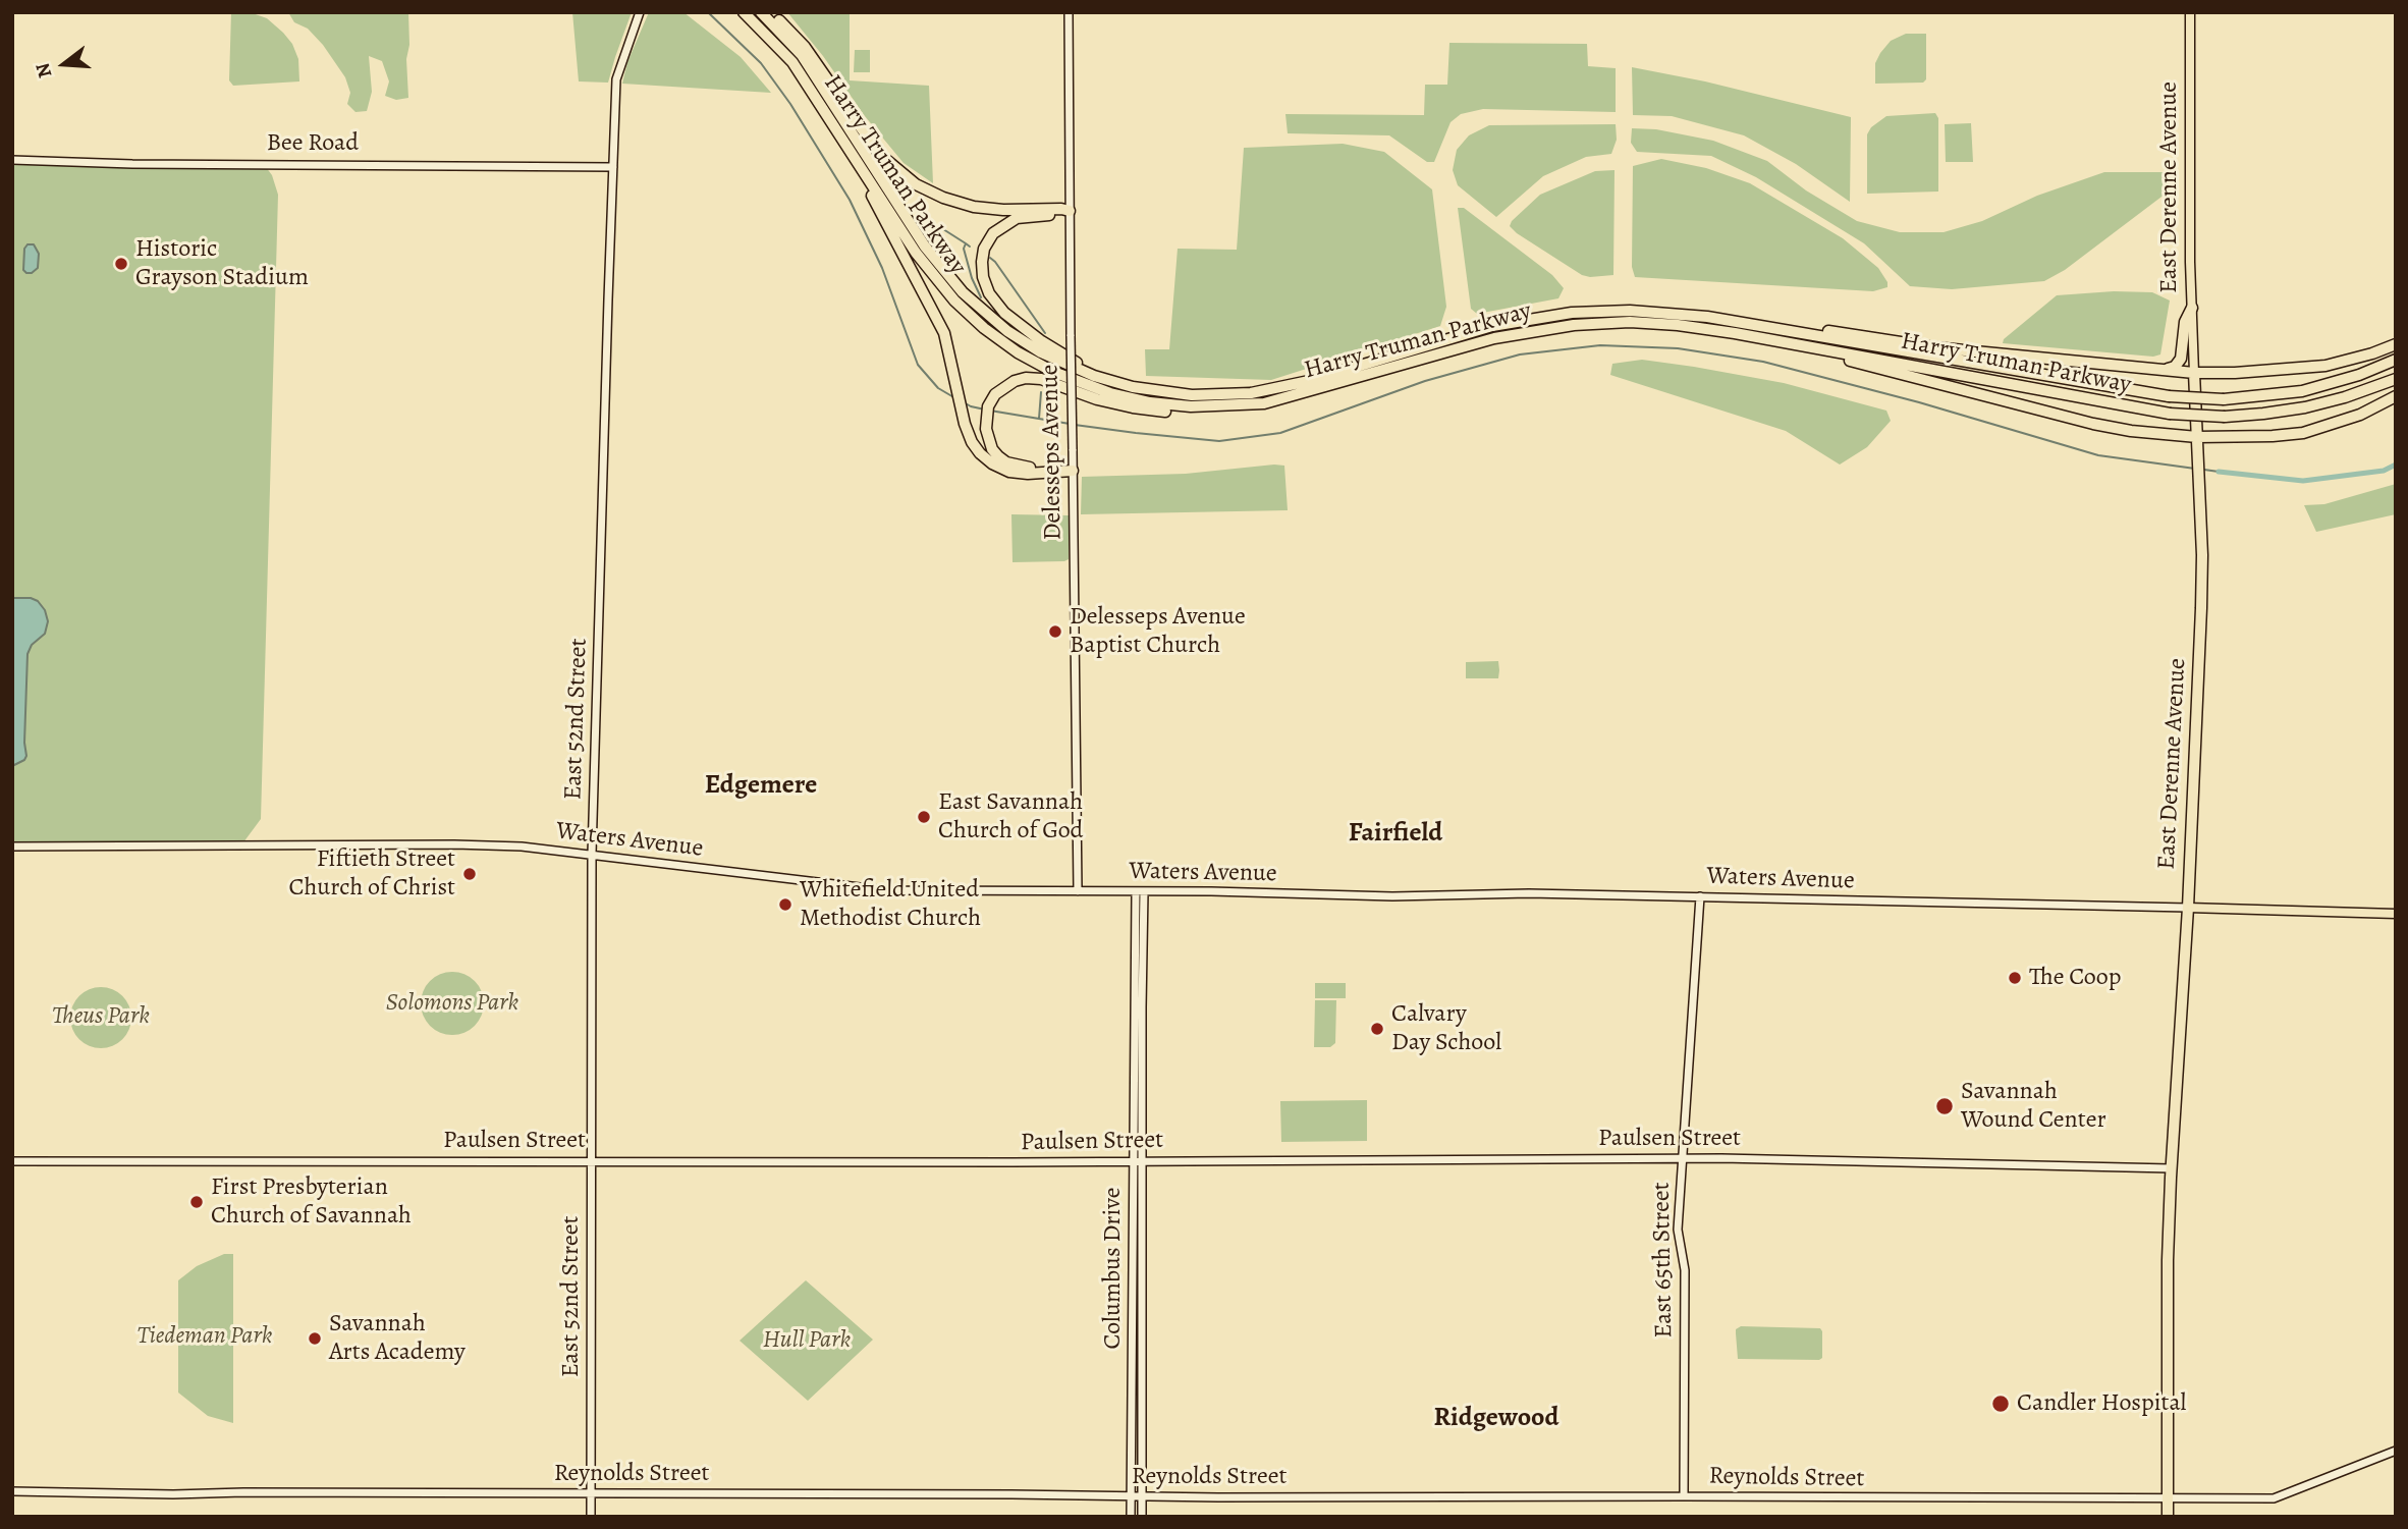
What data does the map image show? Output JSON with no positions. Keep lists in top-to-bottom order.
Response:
{
  "streets": {
    "highway": ["Harry Truman Parkway", "East Derenne Avenue"],
    "main road": ["Waters Avenue"],
    "street": [
      "Bee Road",
      "Delesseps Avenue",
      "East 52nd Street",
      "Paulsen Street",
      "East 65th Street",
      "Columbus Drive",
      "Reynolds Street"
    ]
  },
  "crossings": [
    ["Bee Road", "East 52nd Street"],
    ["East Derenne Avenue", "Waters Avenue"],
    ["East Derenne Avenue", "Paulsen Street"],
    ["East Derenne Avenue", "Reynolds Street"],
    ["Delesseps Avenue", "Waters Avenue"],
    ["East 52nd Street", "Waters Avenue"],
    ["East 52nd Street", "Paulsen Street"],
    ["East 52nd Street", "Reynolds Street"],
    ["Waters Avenue", "East 65th Street"],
    ["Waters Avenue", "Columbus Drive"],
    ["Paulsen Street", "East 65th Street"],
    ["Paulsen Street", "Columbus Drive"],
    ["East 65th Street", "Reynolds Street"],
    ["Columbus Drive", "Reynolds Street"]
  ],
  "districts": ["Edgemere", "Fairfield", "Ridgewood"],
  "parks": [
    "Solomons Park",
    "Theus Park",
    "Tiedeman Park",
    "Hull Park"
  ],
  "places": [
    "Historic Grayson Stadium",
    "Delesseps Avenue Baptist Church",
    "East Savannah Church of God",
    "Fiftieth Street Church of Christ",
    "Whitefield United Methodist Church",
    "The Coop",
    "Calvary Day School",
    "Savannah Wound Center",
    "First Presbyterian Church of Savannah",
    "Savannah Arts Academy",
    "Candler Hospital"
  ],
  "north": "left"
}
